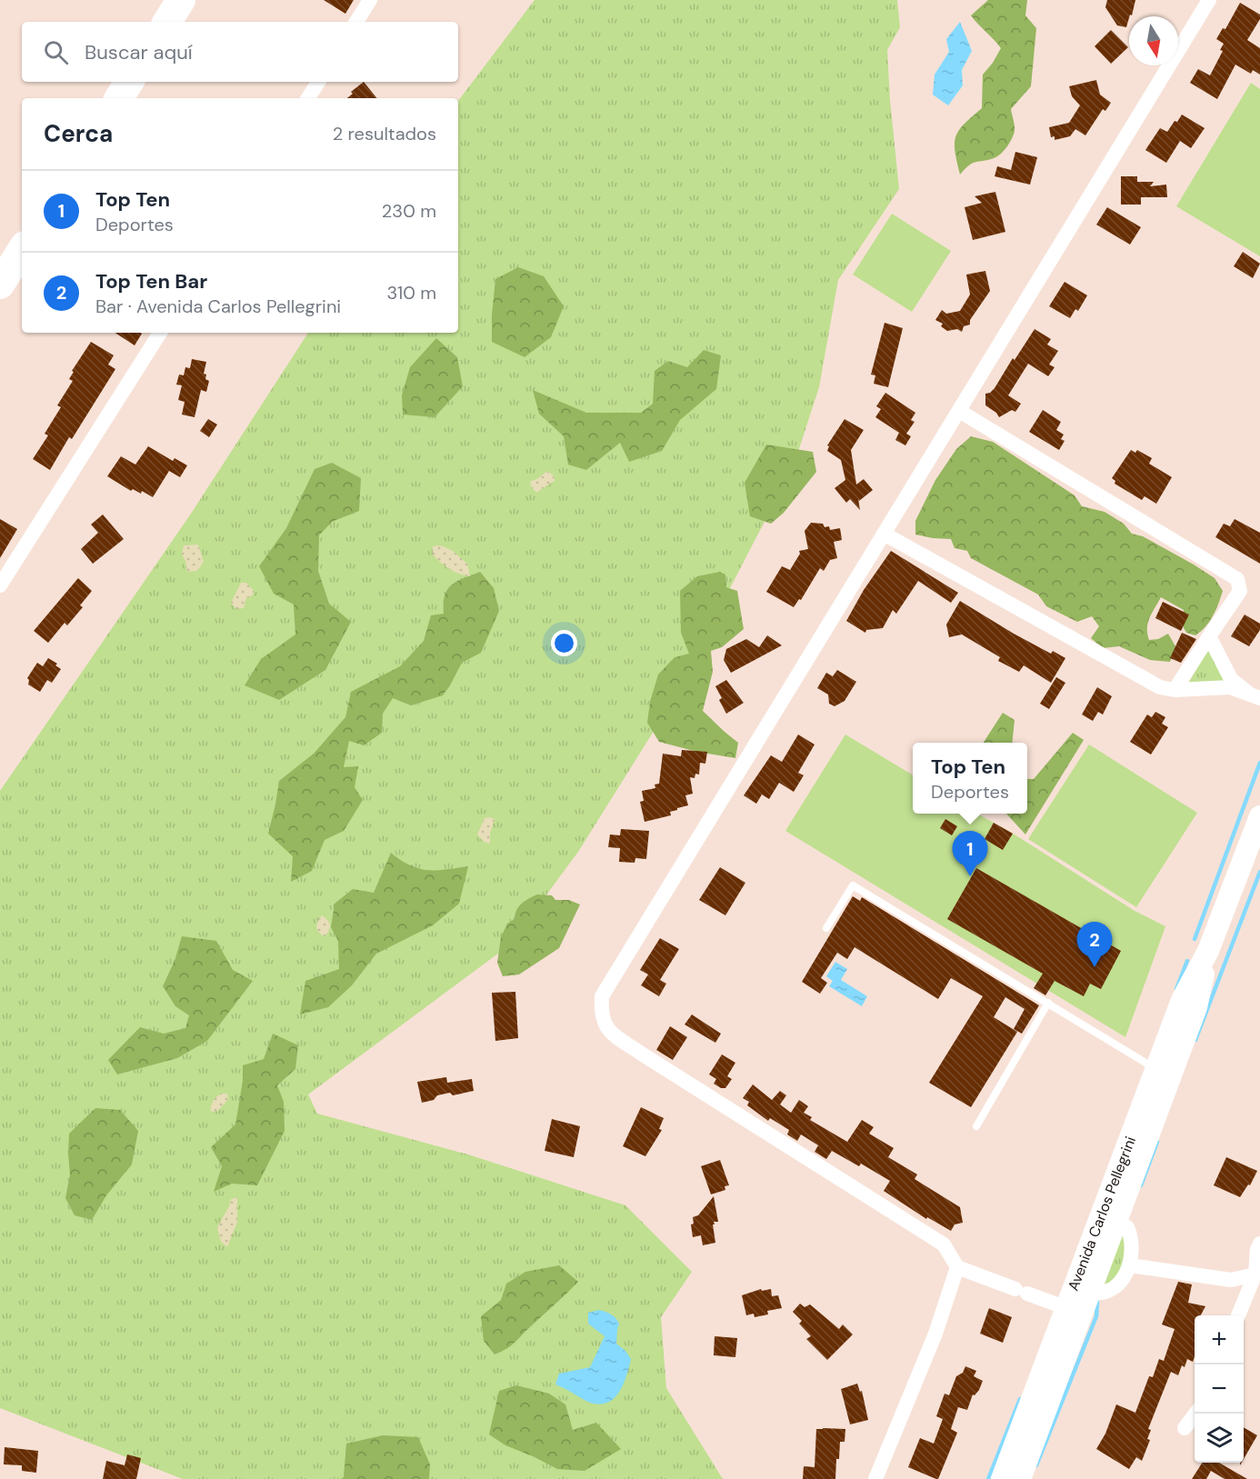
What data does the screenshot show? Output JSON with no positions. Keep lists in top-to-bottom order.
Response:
{
  "streets": {
    "main road": ["Avenida Carlos Pellegrini"]
  },
  "north": "bottom",
  "page": {
    "search": "Buscar aquí",
    "heading": ["Cerca", "2 resultados"],
    "list": [
      {
        "mark": "1",
        "name": "Top Ten",
        "note": "Deportes",
        "value": "230 m"
      },
      {
        "mark": "2",
        "name": "Top Ten Bar",
        "note": "Bar · Avenida Carlos Pellegrini",
        "value": "310 m"
      }
    ],
    "popup": ["Top Ten", "Deportes"],
    "pins": ["1", "2"],
    "map_buttons": ["+", "−"]
  }
}
